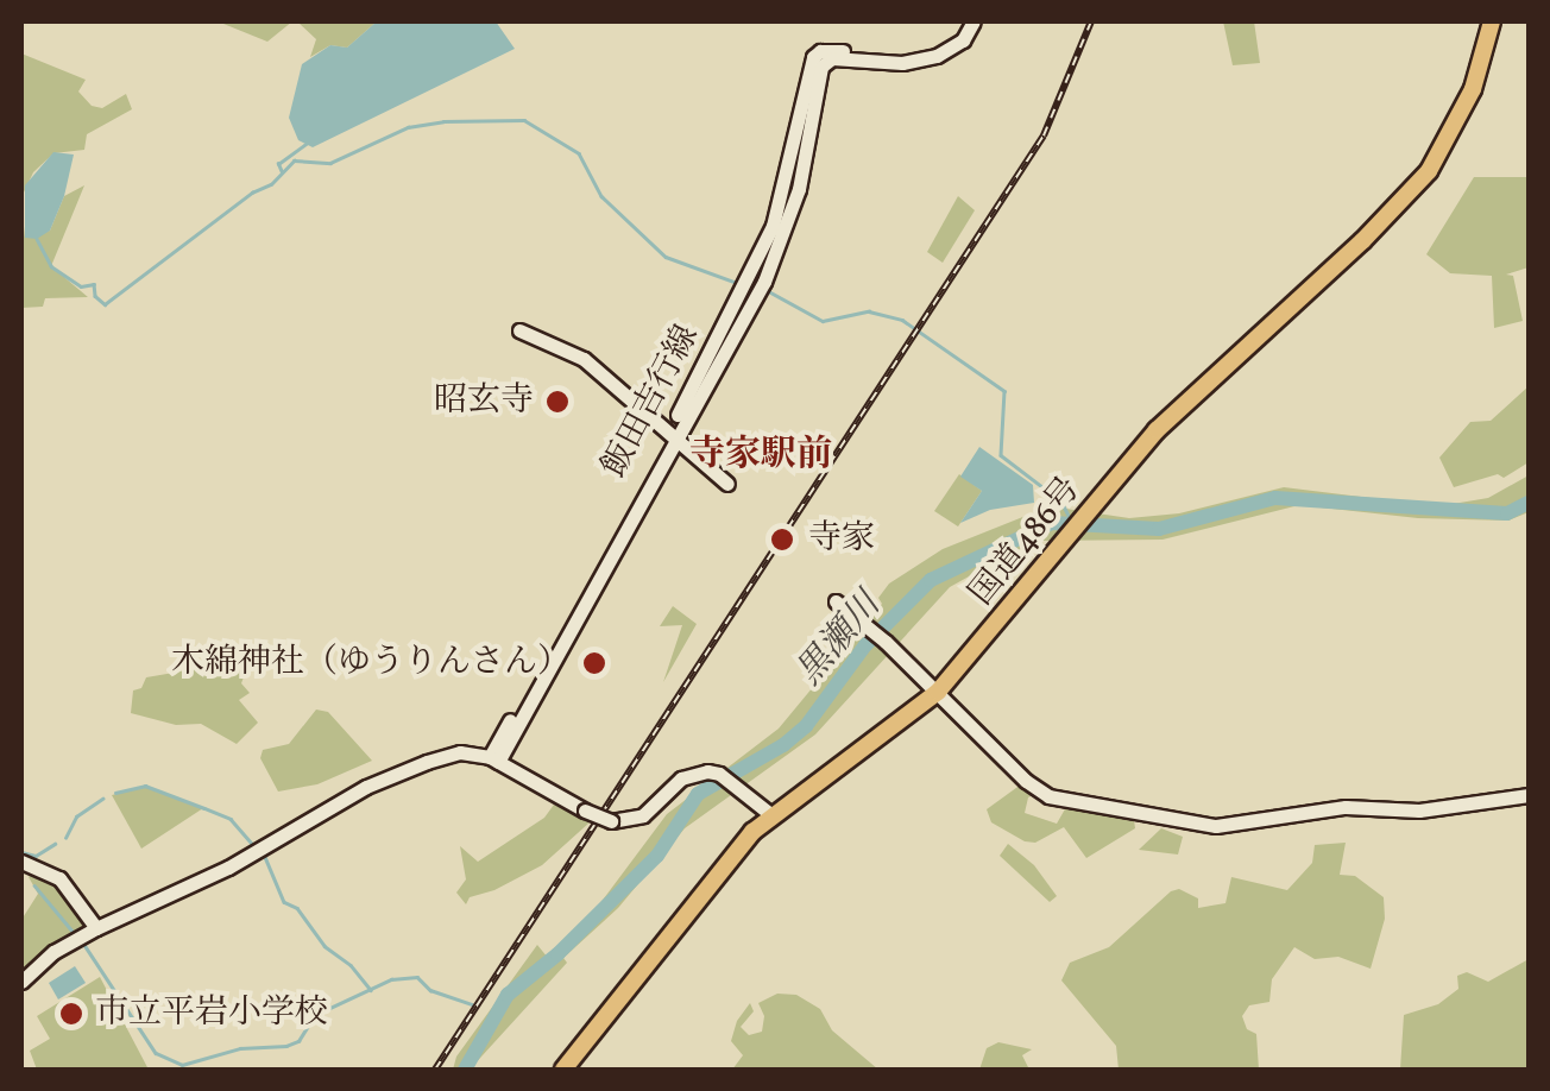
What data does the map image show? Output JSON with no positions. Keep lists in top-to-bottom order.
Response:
{
  "streets": {
    "highway": ["国道486号"],
    "street": ["飯田吉行線"]
  },
  "districts": ["寺家駅前"],
  "water": ["黒瀬川"],
  "places": [
    "昭玄寺",
    "寺家",
    "木綿神社（ゆうりんさん）",
    "市立平岩小学校"
  ]
}
